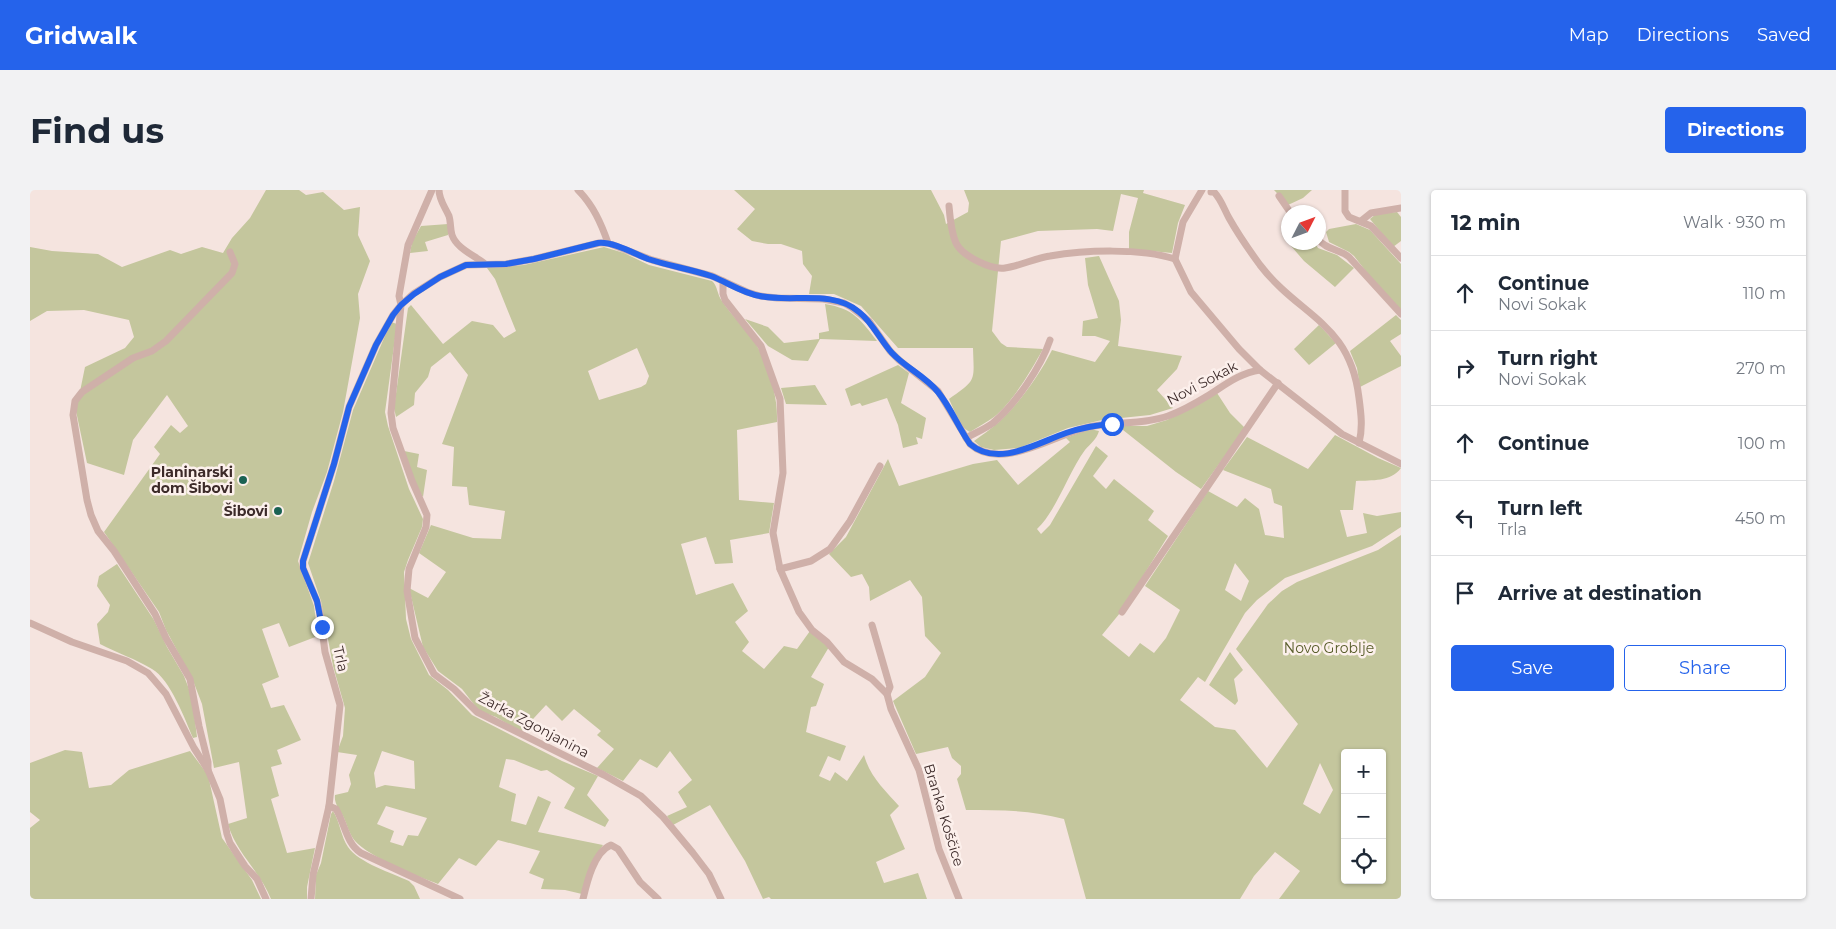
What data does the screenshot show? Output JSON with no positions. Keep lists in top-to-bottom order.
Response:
{
  "streets": {
    "street": [
      "Novi Sokak",
      "Trla",
      "Žarka Zgonjanina",
      "Branka Koščice"
    ]
  },
  "crossings": [
    ["Novi Sokak", "Trla"],
    ["Trla", "Žarka Zgonjanina"]
  ],
  "parks": ["Novo Groblje"],
  "places": ["Planinarski dom Šibovi", "Šibovi"],
  "north": "top right",
  "page": {
    "header": "Gridwalk",
    "nav": ["Map", "Directions", "Saved"],
    "buttons": [
      "Directions",
      ["Save", "Share"]
    ],
    "title": "Find us",
    "heading": ["12 min", "Walk · 930 m"],
    "list": [
      ["Continue", "Novi Sokak", "110 m"],
      ["Turn right", "Novi Sokak", "270 m"],
      ["Continue", "100 m"],
      ["Turn left", "Trla", "450 m"],
      "Arrive at destination"
    ],
    "map_buttons": ["+", "−"]
  }
}
